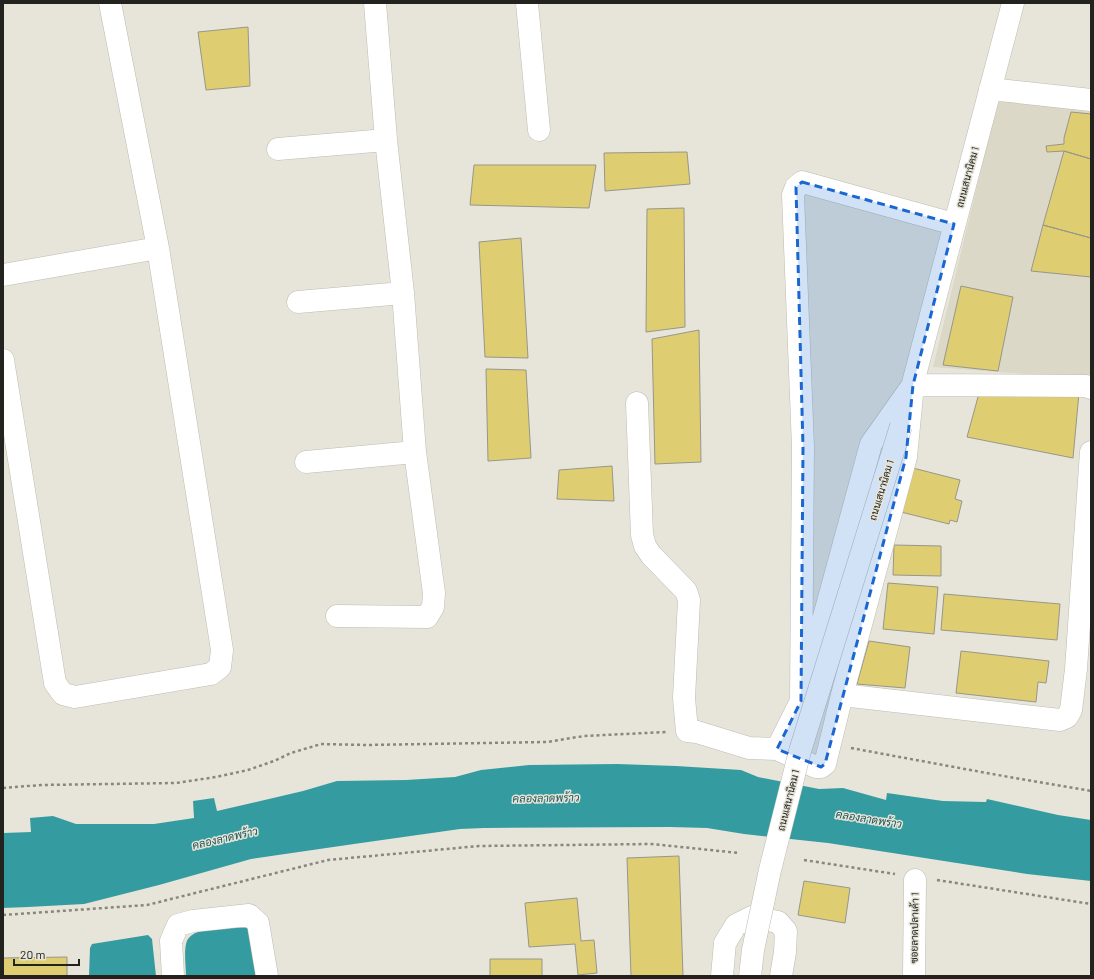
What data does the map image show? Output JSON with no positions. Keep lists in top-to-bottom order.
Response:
{
  "streets": {
    "street": ["ถนนเสนานิคม 1", "ซอยลาดปลาเค้า 1"]
  },
  "water": ["คลองลาดพร้าว"],
  "scale_bar": "20 m"
}
